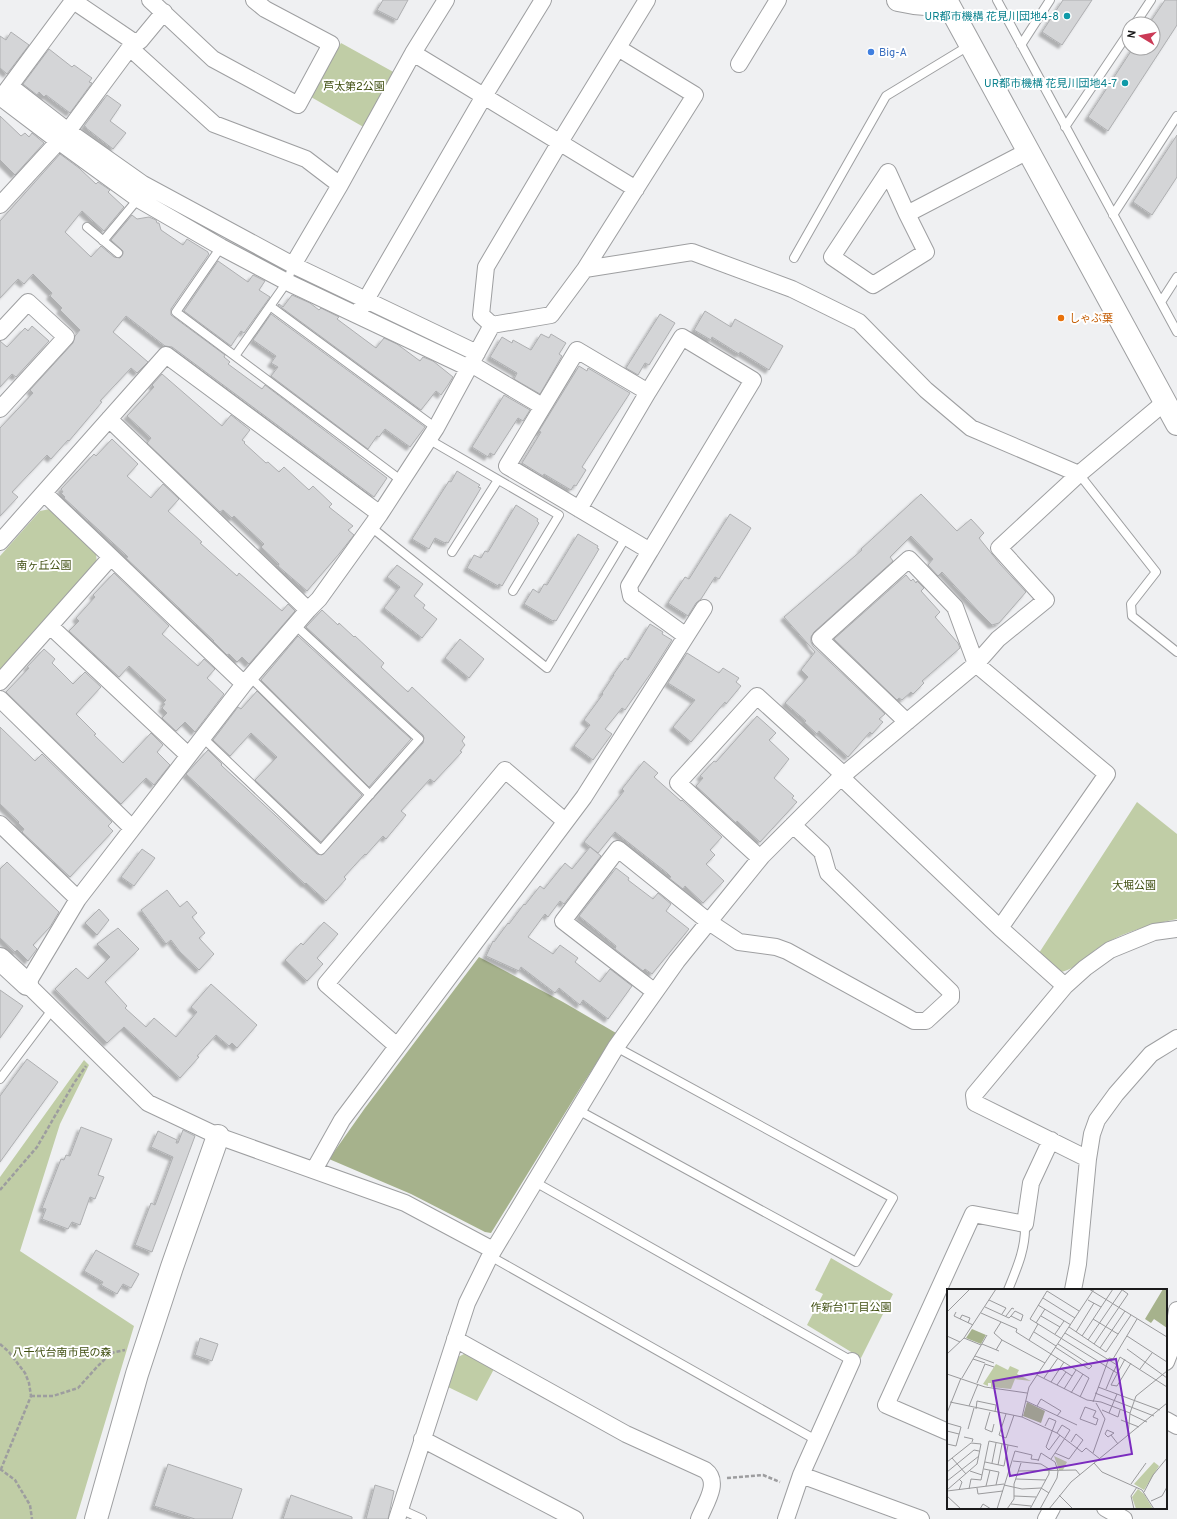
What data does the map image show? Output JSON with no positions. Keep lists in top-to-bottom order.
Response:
{
  "parks": [
    "芦太第2公園",
    "南ヶ丘公園",
    "大堀公園",
    "作新台1丁目公園",
    "八千代台南市民の森"
  ],
  "places": [
    "UR都市機構 花見川団地4-8",
    "Big-A",
    "UR都市機構 花見川団地4-7",
    "しゃぶ葉"
  ],
  "north": "left"
}
